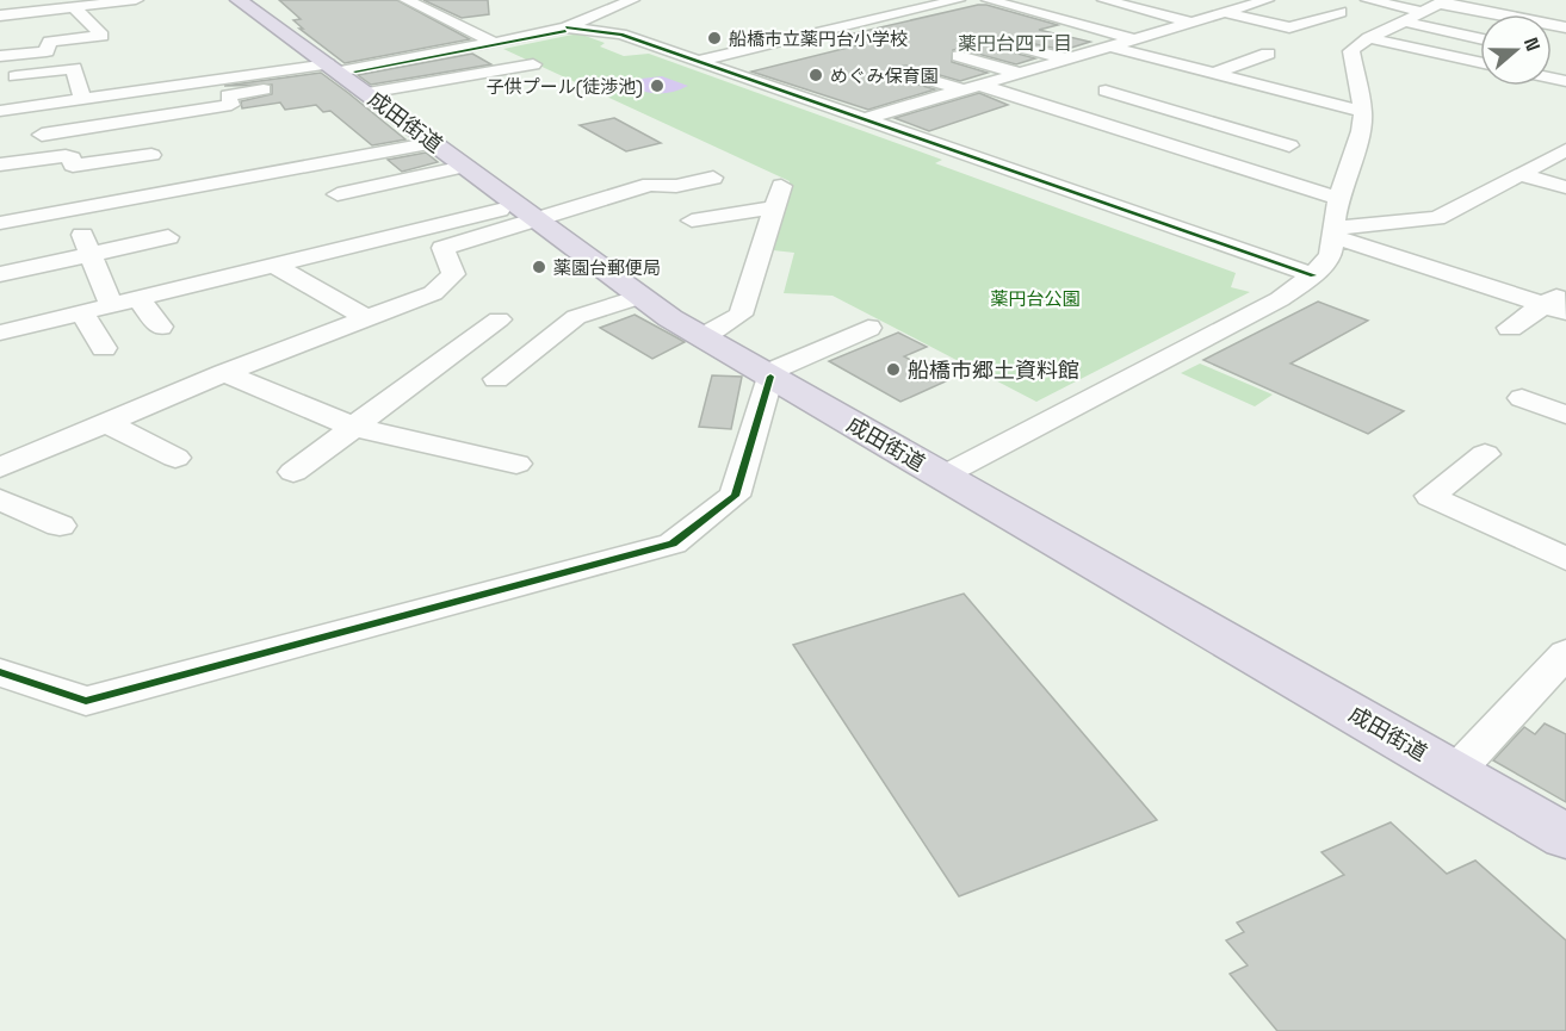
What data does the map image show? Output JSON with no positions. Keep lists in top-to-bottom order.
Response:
{
  "streets": {
    "highway": ["成田街道"]
  },
  "districts": ["薬円台四丁目"],
  "parks": ["薬円台公園"],
  "places": [
    "船橋市立薬円台小学校",
    "めぐみ保育園",
    "子供プール(徒渉池)",
    "薬園台郵便局",
    "船橋市郷土資料館"
  ],
  "north": "right"
}
